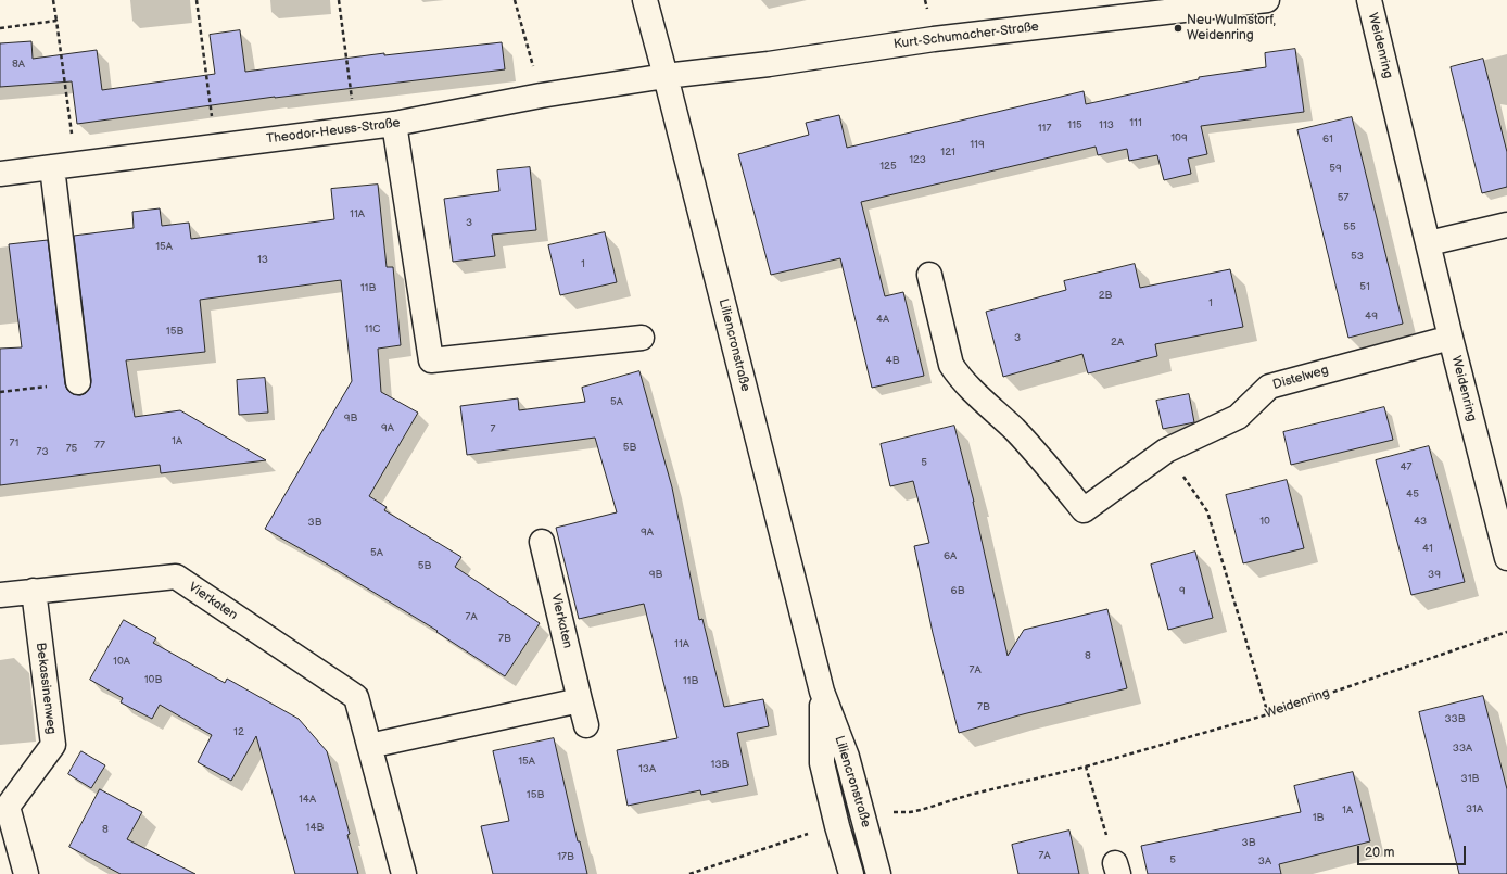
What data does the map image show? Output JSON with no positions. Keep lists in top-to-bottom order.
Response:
{
  "streets": {
    "street": [
      "Kurt-Schumacher-Straße",
      "Weidenring",
      "Theodor-Heuss-Straße",
      "Liliencronstraße",
      "Distelweg",
      "Vierkaten",
      "Bekassinenweg"
    ]
  },
  "crossings": [
    ["Kurt-Schumacher-Straße", "Theodor-Heuss-Straße"],
    ["Kurt-Schumacher-Straße", "Liliencronstraße"],
    ["Weidenring", "Distelweg"],
    ["Theodor-Heuss-Straße", "Liliencronstraße"],
    ["Vierkaten", "Bekassinenweg"]
  ],
  "places": ["Neu Wulmstorf, Weidenring"],
  "house_numbers": [
    "8A",
    "111",
    "115",
    "113",
    "117",
    "109",
    "61",
    "119",
    "121",
    "123",
    "125",
    "59",
    "57",
    "11A",
    "3",
    "55",
    "15A",
    "53",
    "13",
    "1",
    "51",
    "11B",
    "2B",
    "1",
    "49",
    "4A",
    "11C",
    "15B",
    "3",
    "2A",
    "4B",
    "5A",
    "9B",
    "9A",
    "7",
    "1A",
    "71",
    "77",
    "5B",
    "75",
    "73",
    "5",
    "47",
    "45",
    "10",
    "43",
    "3B",
    "9A",
    "41",
    "5A",
    "6A",
    "5B",
    "9B",
    "39",
    "6B",
    "9",
    "7A",
    "7B",
    "11A",
    "8",
    "10A",
    "7A",
    "10B",
    "11B",
    "7B",
    "33B",
    "12",
    "33A",
    "15A",
    "13B",
    "13A",
    "31B",
    "15B",
    "14A",
    "31A",
    "1A",
    "1B",
    "14B",
    "8",
    "3B",
    "7A",
    "17B",
    "5",
    "3A"
  ],
  "scale_bar": "20 m"
}
